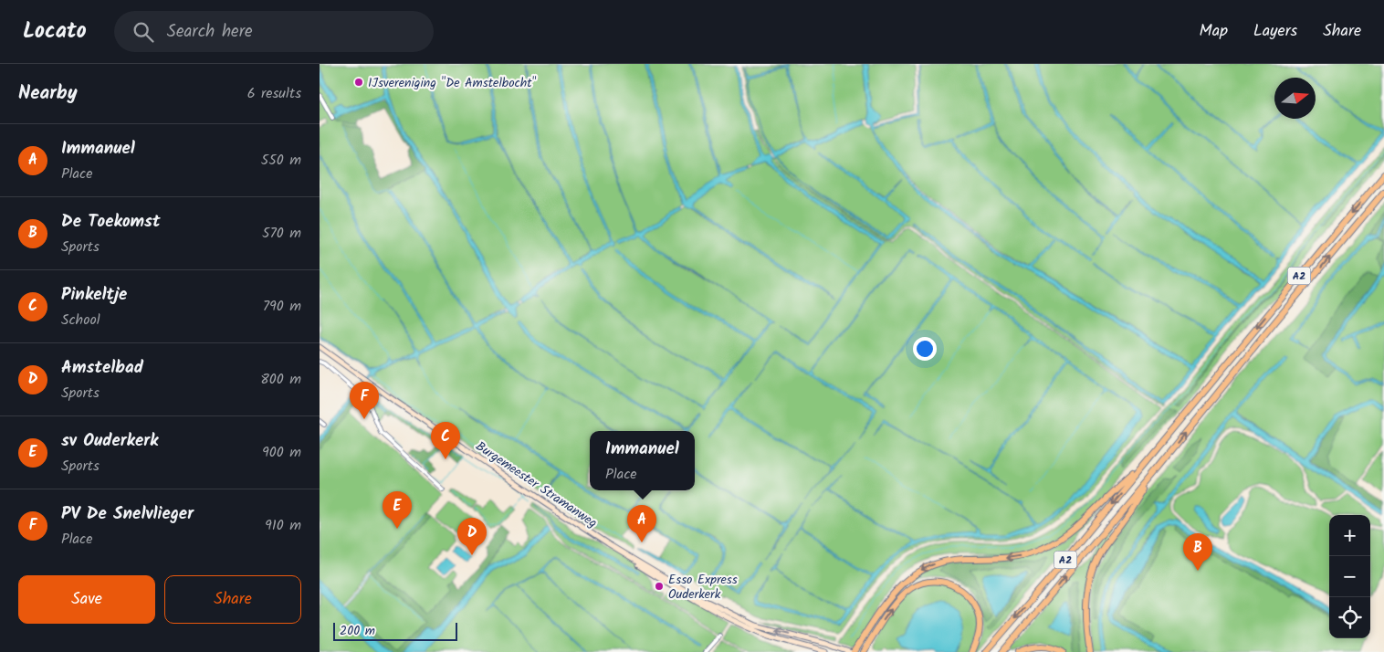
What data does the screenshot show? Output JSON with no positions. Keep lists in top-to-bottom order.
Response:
{
  "streets": {
    "highway": ["A2"],
    "main road": ["Burgemeester Stramanweg"]
  },
  "crossings": [
    ["A2", "Burgemeester Stramanweg"]
  ],
  "places": ["IJsvereniging \"De Amstelbocht\"", "Esso Express Ouderkerk"],
  "scale_bar": "200 m",
  "north": "right",
  "page": {
    "header": "Locato",
    "search": "Search here",
    "nav": ["Map", "Layers", "Share"],
    "heading": ["Nearby", "6 results"],
    "list": [
      {
        "mark": "A",
        "name": "Immanuel",
        "note": "Place",
        "value": "550 m"
      },
      {
        "mark": "B",
        "name": "De Toekomst",
        "note": "Sports",
        "value": "570 m"
      },
      {
        "mark": "C",
        "name": "Pinkeltje",
        "note": "School",
        "value": "790 m"
      },
      {
        "mark": "D",
        "name": "Amstelbad",
        "note": "Sports",
        "value": "800 m"
      },
      {
        "mark": "E",
        "name": "sv Ouderkerk",
        "note": "Sports",
        "value": "900 m"
      },
      {
        "mark": "F",
        "name": "PV De Snelvlieger",
        "note": "Place",
        "value": "910 m"
      }
    ],
    "pins": [
      "F",
      "C",
      "E",
      "A",
      "D",
      "B"
    ],
    "popup": ["Immanuel", "Place"],
    "map_buttons": ["+", "−"],
    "buttons": ["Save", "Share"],
    "scale": "200 m"
  }
}
